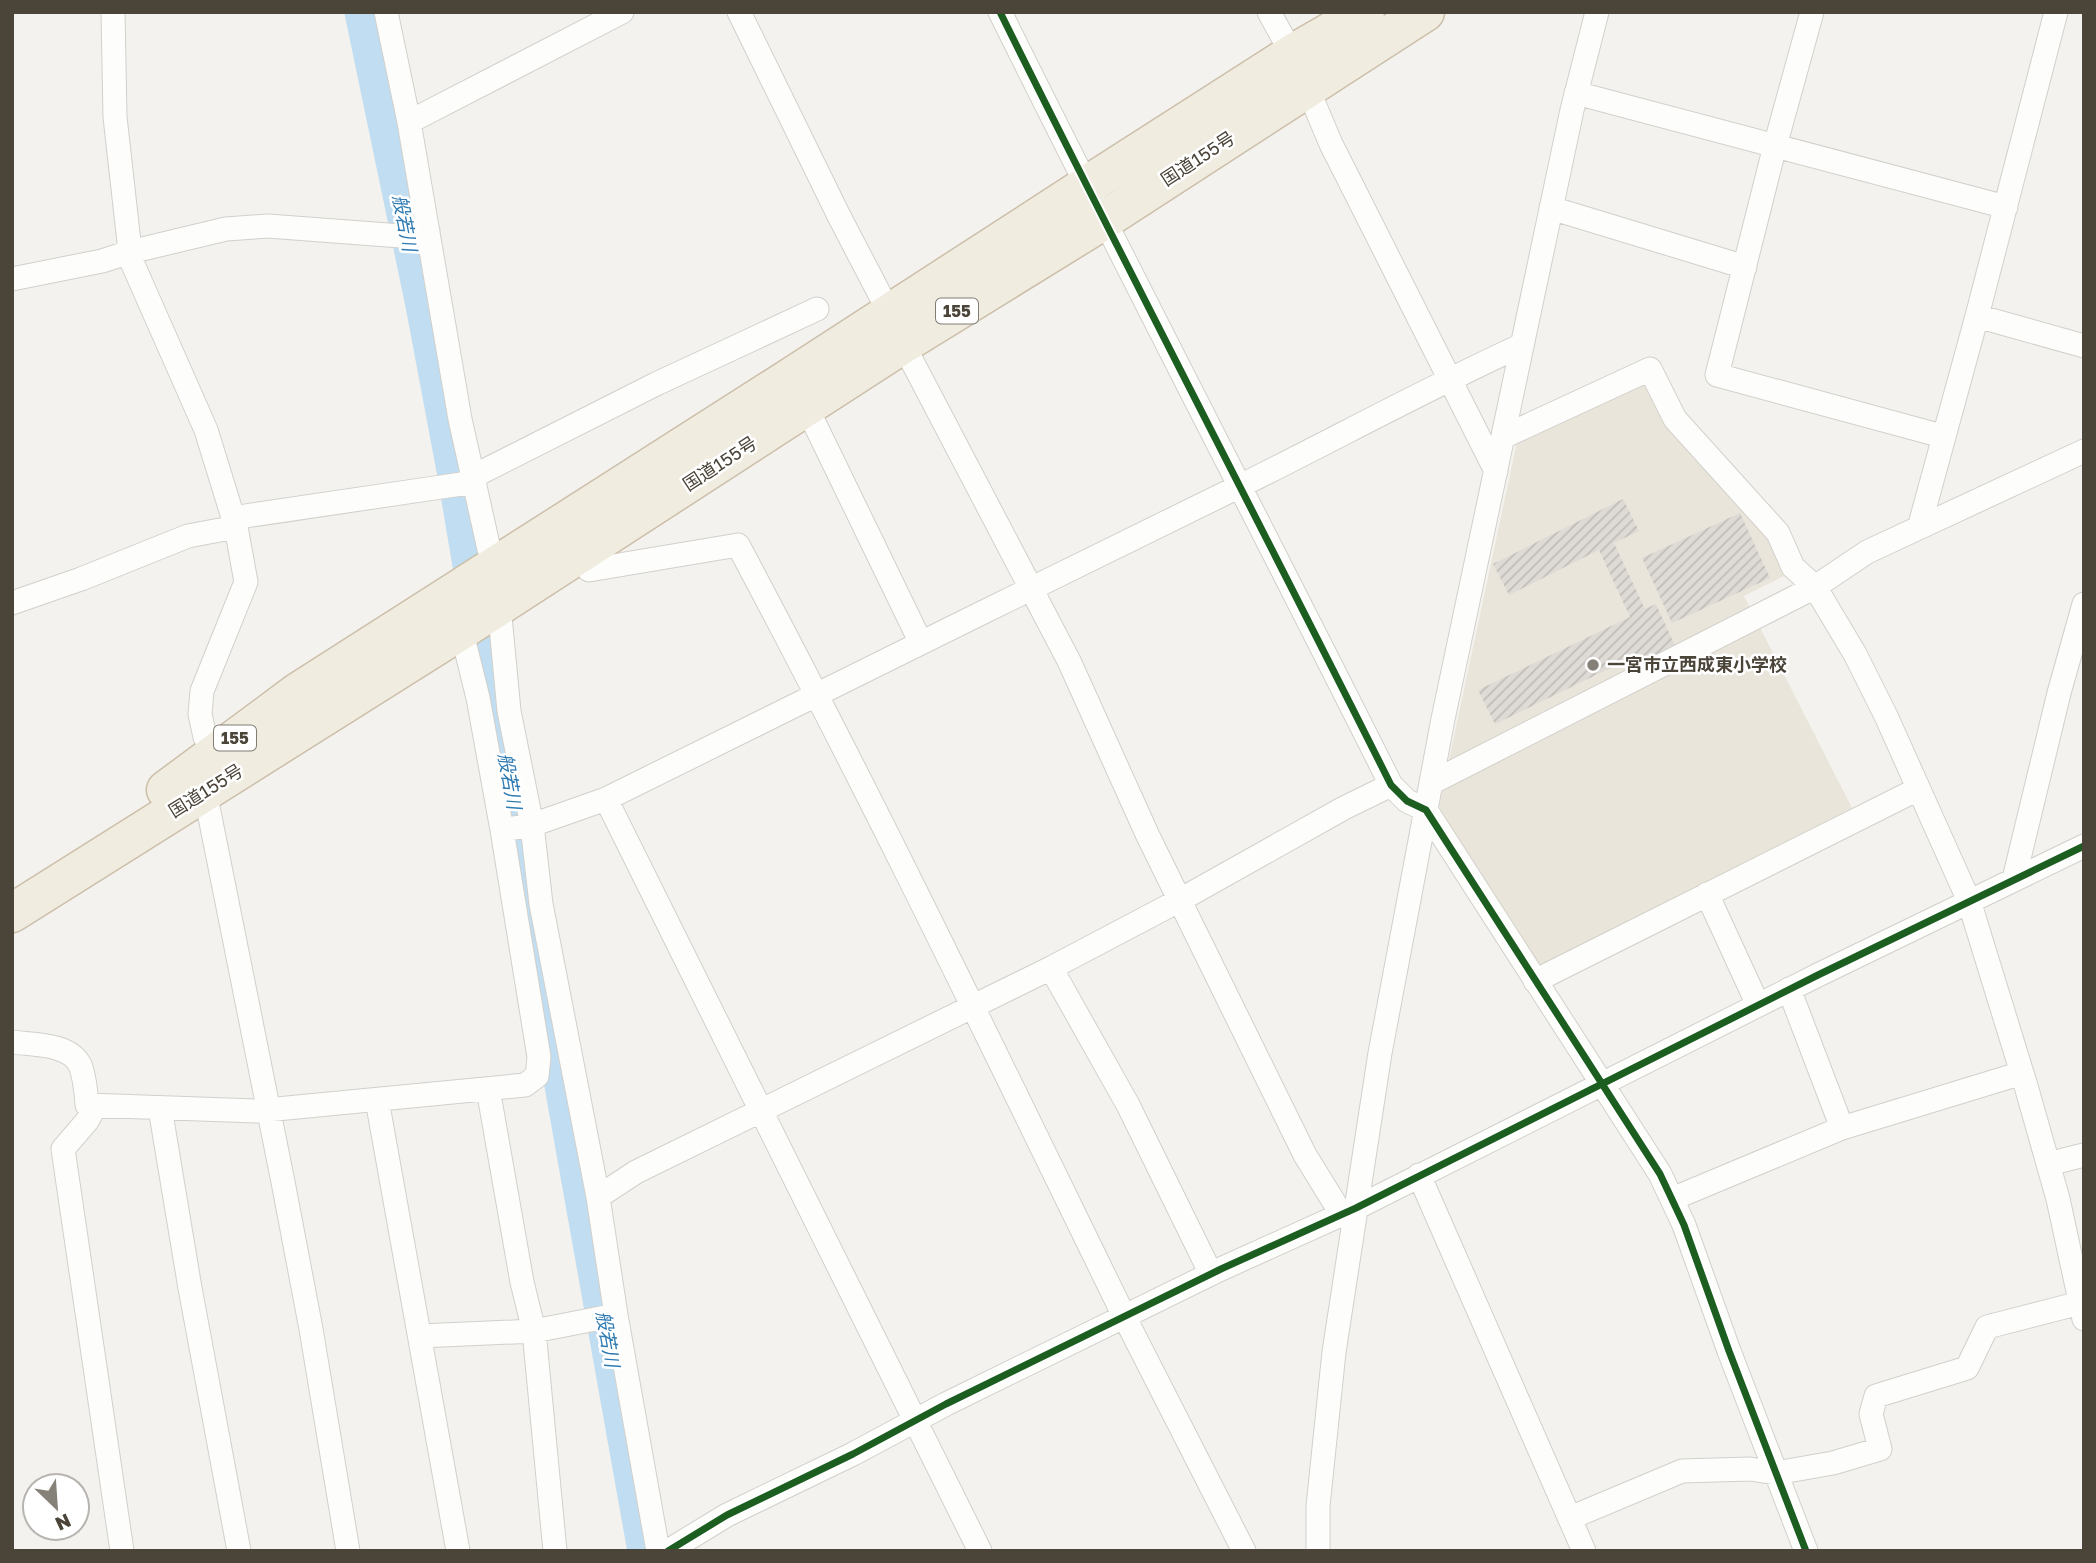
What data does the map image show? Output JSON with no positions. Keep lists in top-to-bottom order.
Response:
{
  "streets": {
    "highway": ["国道155号", "155"]
  },
  "water": ["般若川"],
  "places": ["一宮市立西成東小学校"],
  "north": "bottom right"
}
